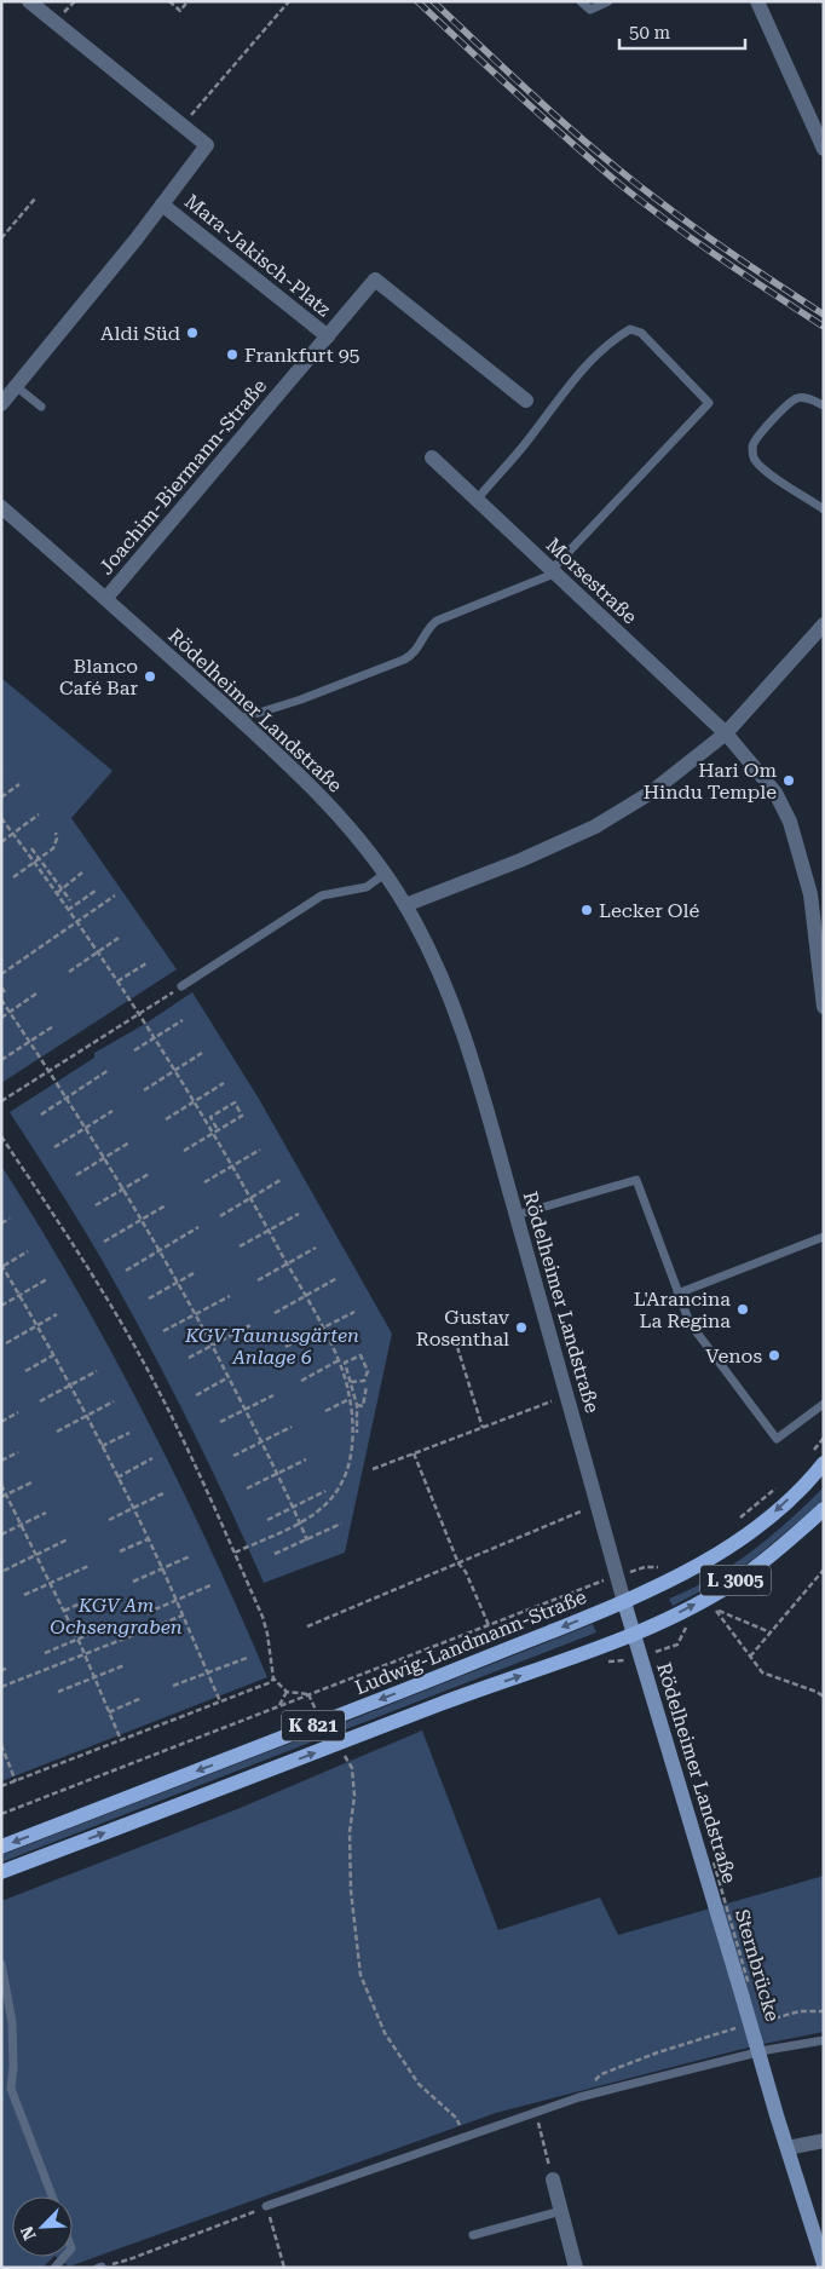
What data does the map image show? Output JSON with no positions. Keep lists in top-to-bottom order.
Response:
{
  "streets": {
    "main road": [
      "Rödelheimer Landstraße",
      "L 3005",
      "Ludwig-Landmann-Straße",
      "K 821"
    ],
    "street": ["Mara-Jakisch-Platz", "Joachim-Biermann-Straße", "Morsestraße"],
    "path": ["Sternbrücke"]
  },
  "crossings": [
    ["Mara-Jakisch-Platz", "Joachim-Biermann-Straße"],
    ["Joachim-Biermann-Straße", "Rödelheimer Landstraße"],
    ["Rödelheimer Landstraße", "L 3005"],
    ["Rödelheimer Landstraße", "Ludwig-Landmann-Straße"],
    ["Rödelheimer Landstraße", "K 821"],
    ["Rödelheimer Landstraße", "Sternbrücke"],
    ["L 3005", "K 821"]
  ],
  "parks": ["KGV Taunusgärten Anlage 6", "KGV Am Ochsengraben"],
  "places": [
    "Aldi Süd",
    "Frankfurt 95",
    "Blanco Café Bar",
    "Hari Om Hindu Temple",
    "Lecker Olé",
    "L'Arancina La Regina",
    "Gustav Rosenthal",
    "Venos"
  ],
  "scale_bar": "50 m",
  "north": "bottom left"
}
